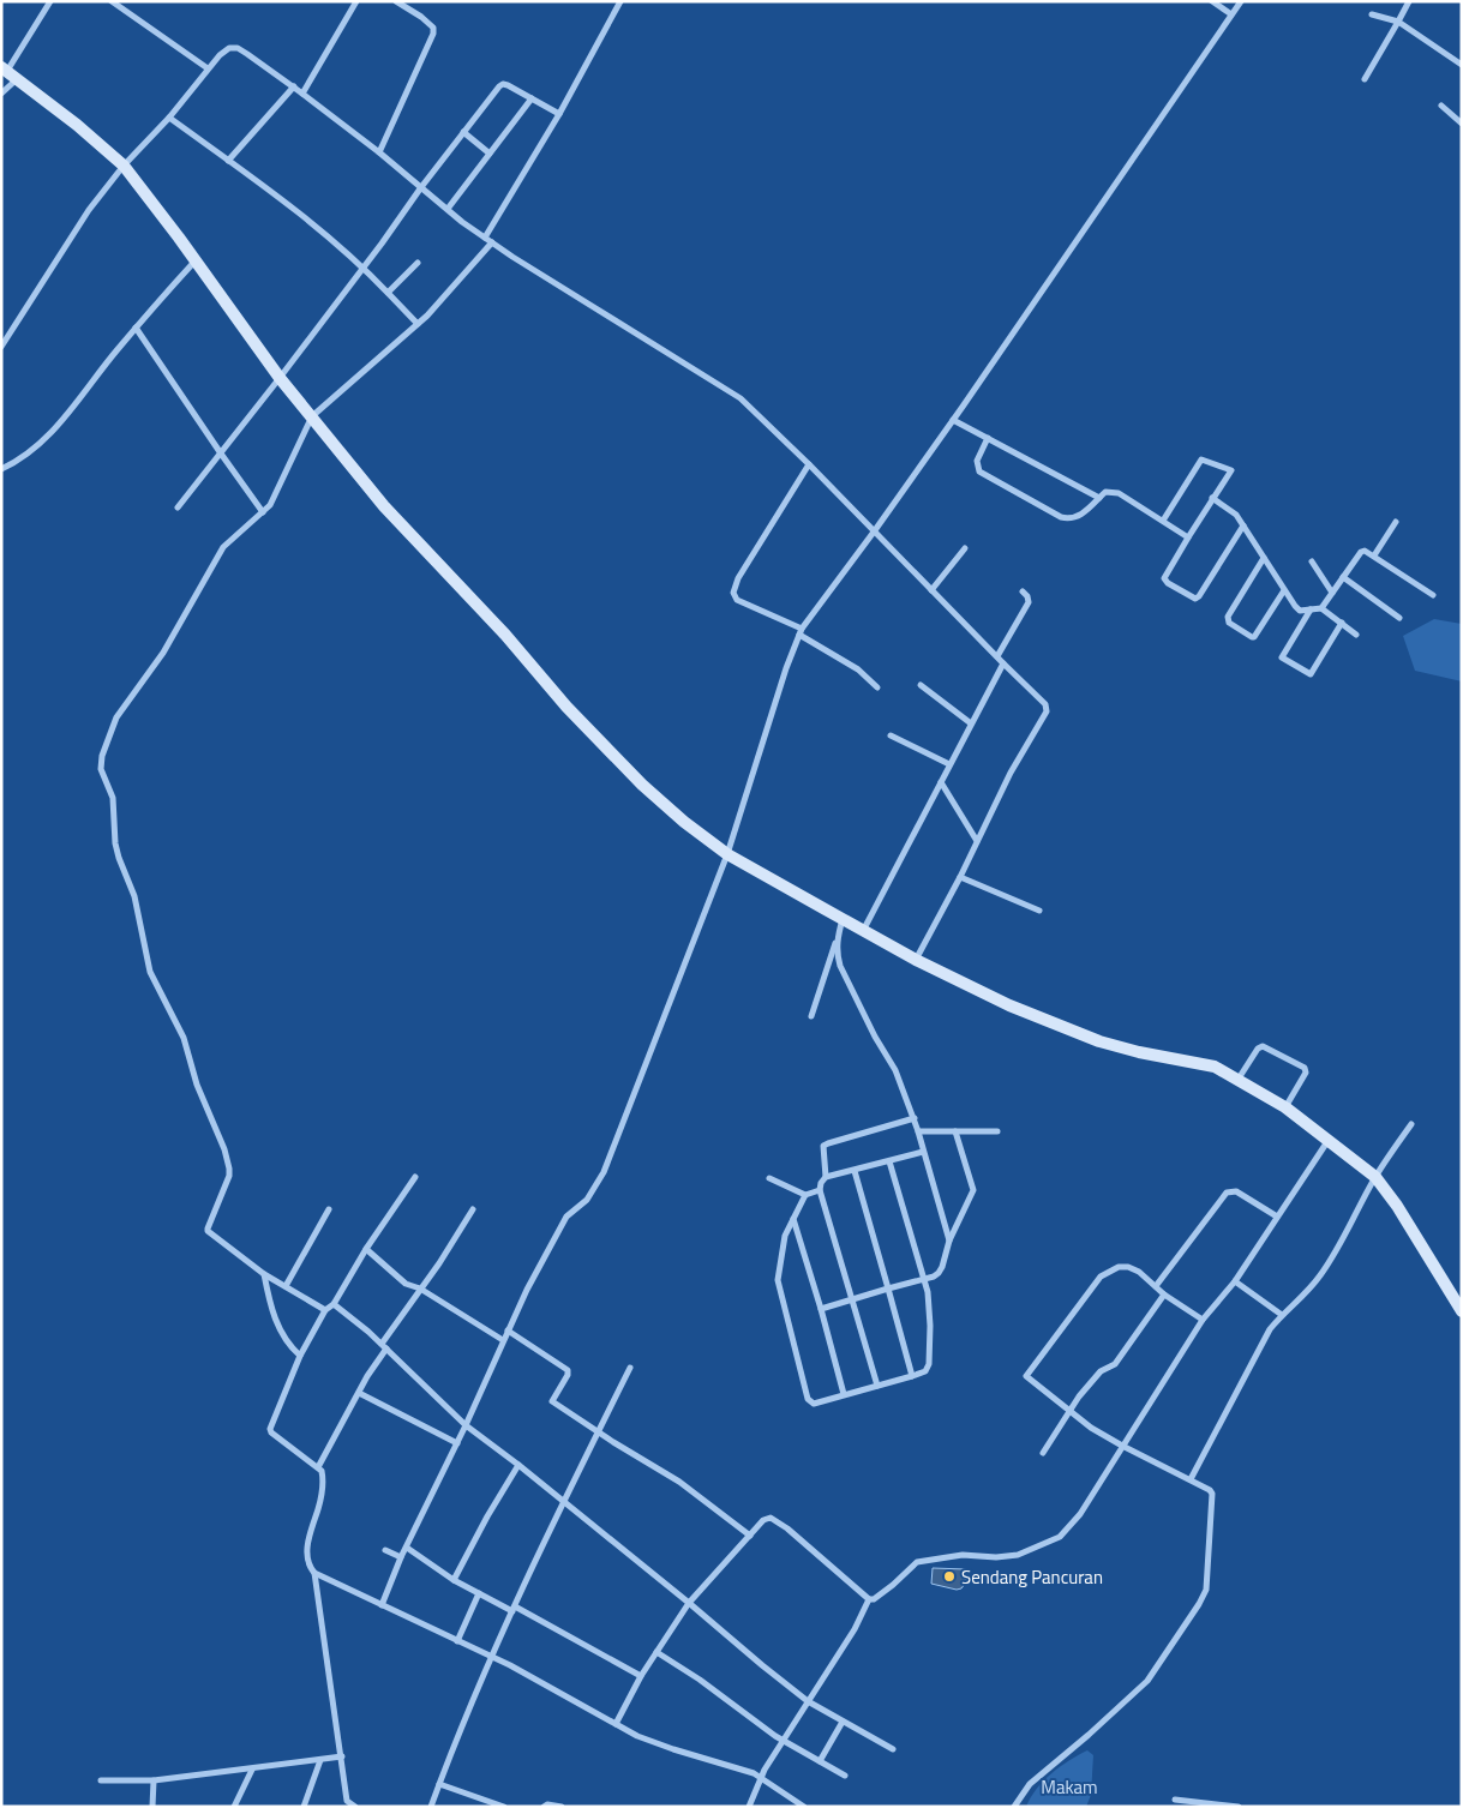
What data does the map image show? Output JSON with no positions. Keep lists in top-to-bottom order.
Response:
{
  "parks": ["Makam"],
  "places": ["Sendang Pancuran"]
}
